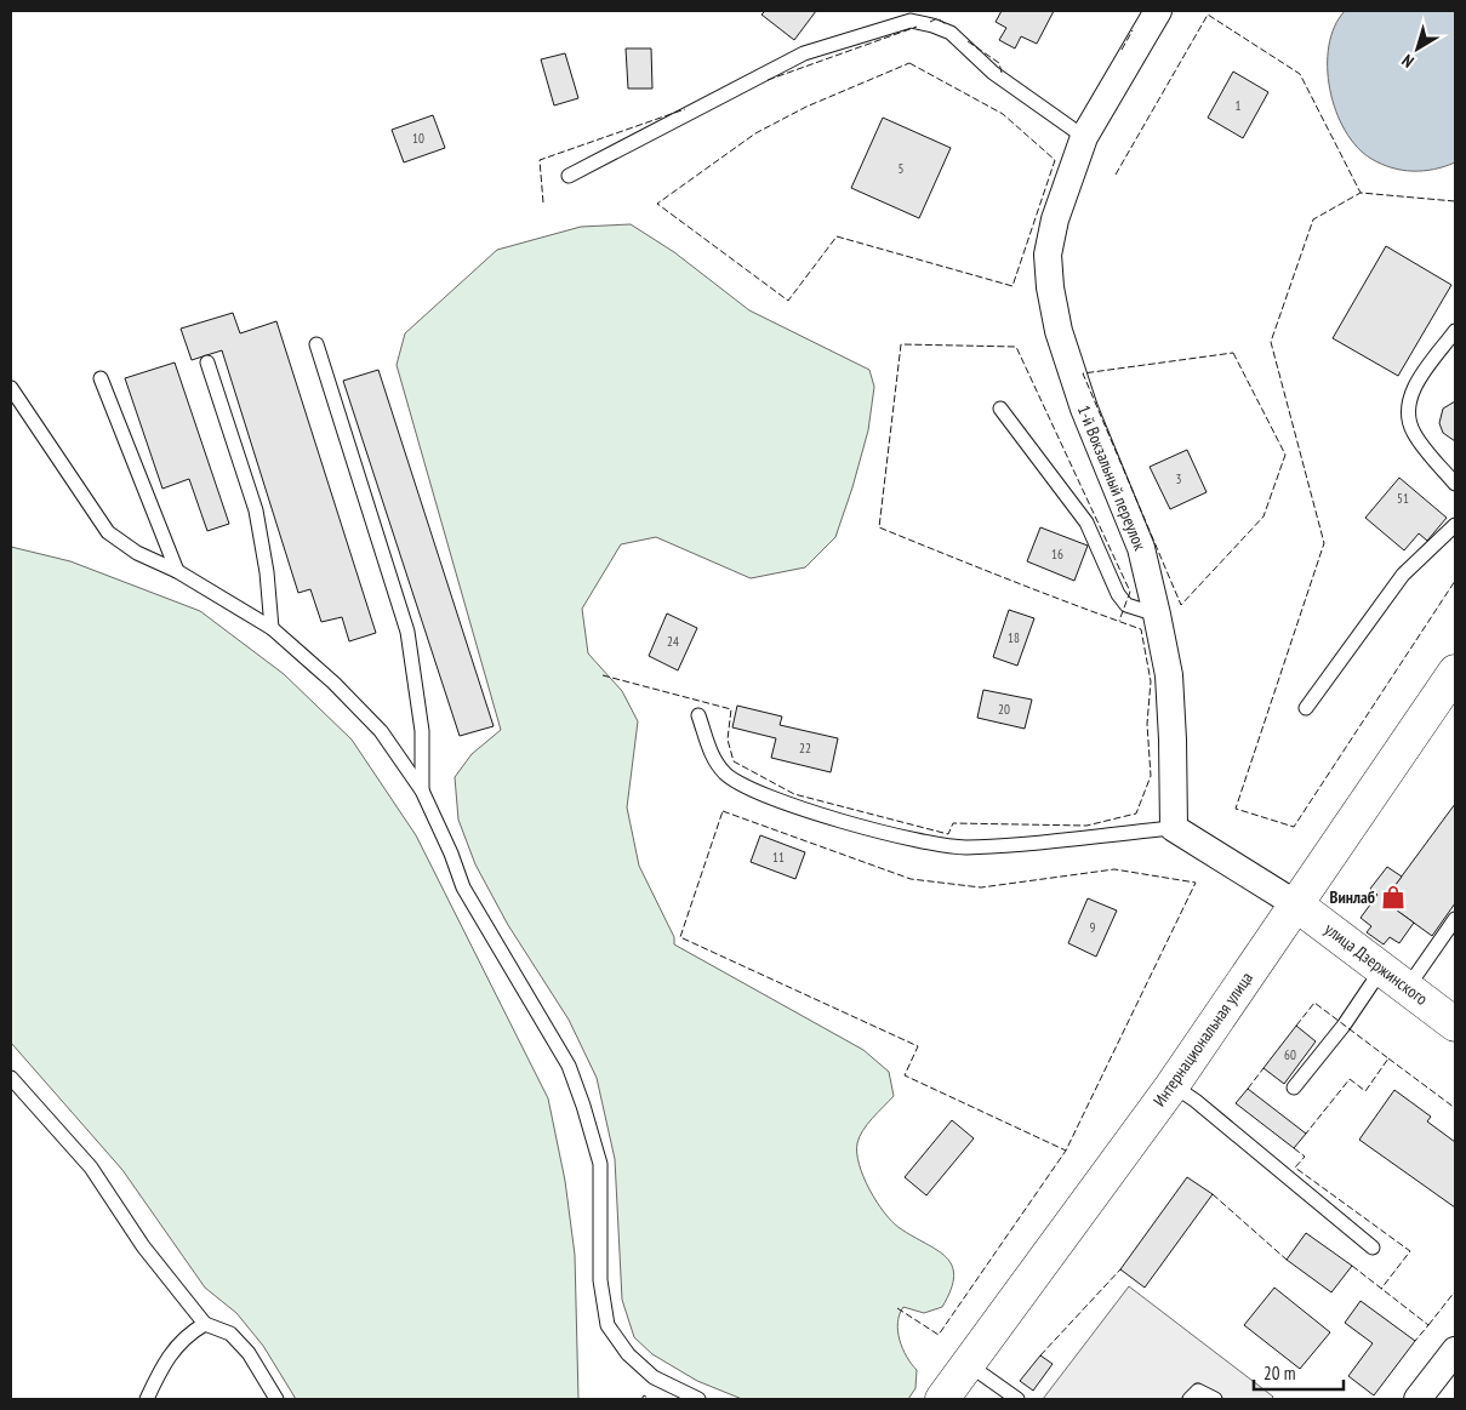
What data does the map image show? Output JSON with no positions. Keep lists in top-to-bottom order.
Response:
{
  "streets": {
    "main road": ["улица Дзержинского", "Интернациональная улица"],
    "street": ["1-й Вокзальный переулок"]
  },
  "crossings": [
    ["улица Дзержинского", "Интернациональная улица"]
  ],
  "places": {
    "shop": ["Винлаб"]
  },
  "house_numbers": [
    "1",
    "10",
    "5",
    "3",
    "51",
    "16",
    "18",
    "24",
    "20",
    "22",
    "11",
    "9",
    "60"
  ],
  "scale_bar": "20 m",
  "north": "bottom left"
}
